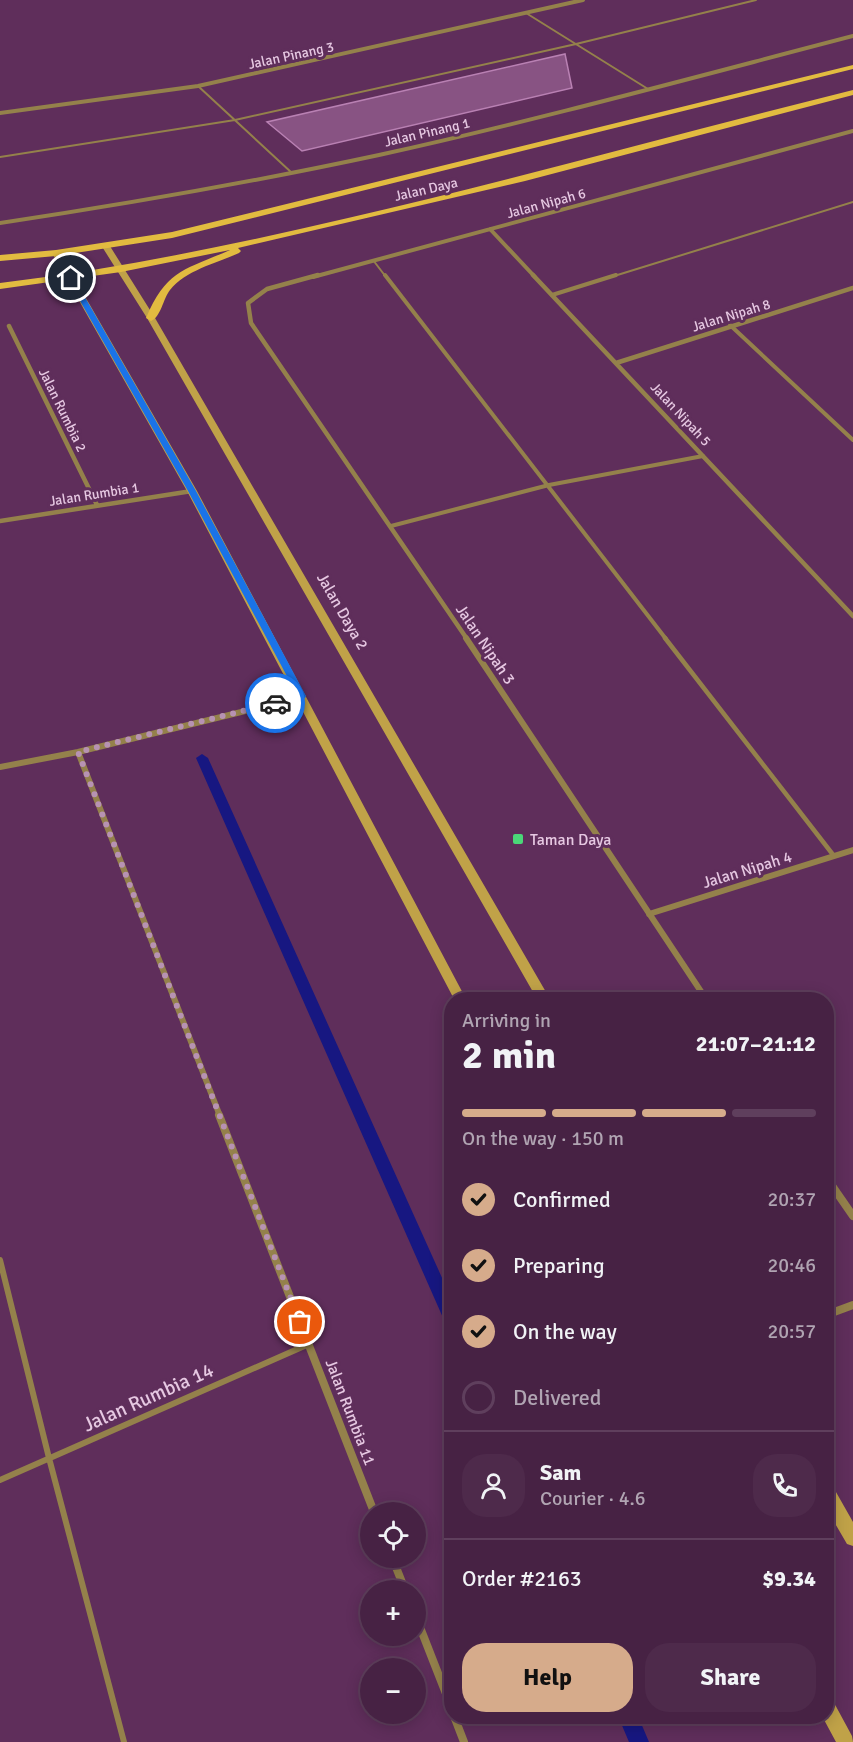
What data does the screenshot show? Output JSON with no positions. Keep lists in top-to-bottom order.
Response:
{
  "streets": {
    "main road": ["Jalan Daya", "Jalan Daya 2"],
    "street": [
      "Jalan Pinang 3",
      "Jalan Pinang 1",
      "Jalan Nipah 6",
      "Jalan Nipah 8",
      "Jalan Rumbia 2",
      "Jalan Nipah 5",
      "Jalan Rumbia 1",
      "Jalan Nipah 3",
      "Jalan Nipah 4",
      "Jalan Rumbia 11"
    ],
    "lane": ["Jalan Rumbia 14"]
  },
  "crossings": [
    ["Jalan Daya", "Jalan Daya 2"],
    ["Jalan Nipah 6", "Jalan Nipah 5"],
    ["Jalan Nipah 6", "Jalan Nipah 3"],
    ["Jalan Nipah 8", "Jalan Nipah 5"],
    ["Jalan Rumbia 2", "Jalan Rumbia 1"],
    ["Jalan Nipah 3", "Jalan Nipah 4"],
    ["Jalan Rumbia 14", "Jalan Rumbia 11"]
  ],
  "places": {
    "transit": ["Taman Daya"]
  },
  "page": {
    "heading": ["2 min", "Arriving in", "21:07–21:12"],
    "panel": [
      "Sam",
      "Courier · 4.6",
      "Order #2163",
      "$9.34"
    ],
    "bar": "On the way · 150 m",
    "list": [
      ["Confirmed", "20:37"],
      ["Preparing", "20:46"],
      ["On the way", "20:57"],
      "Delivered"
    ],
    "map_buttons": ["+", "−"],
    "buttons": ["Help", "Share"]
  }
}
